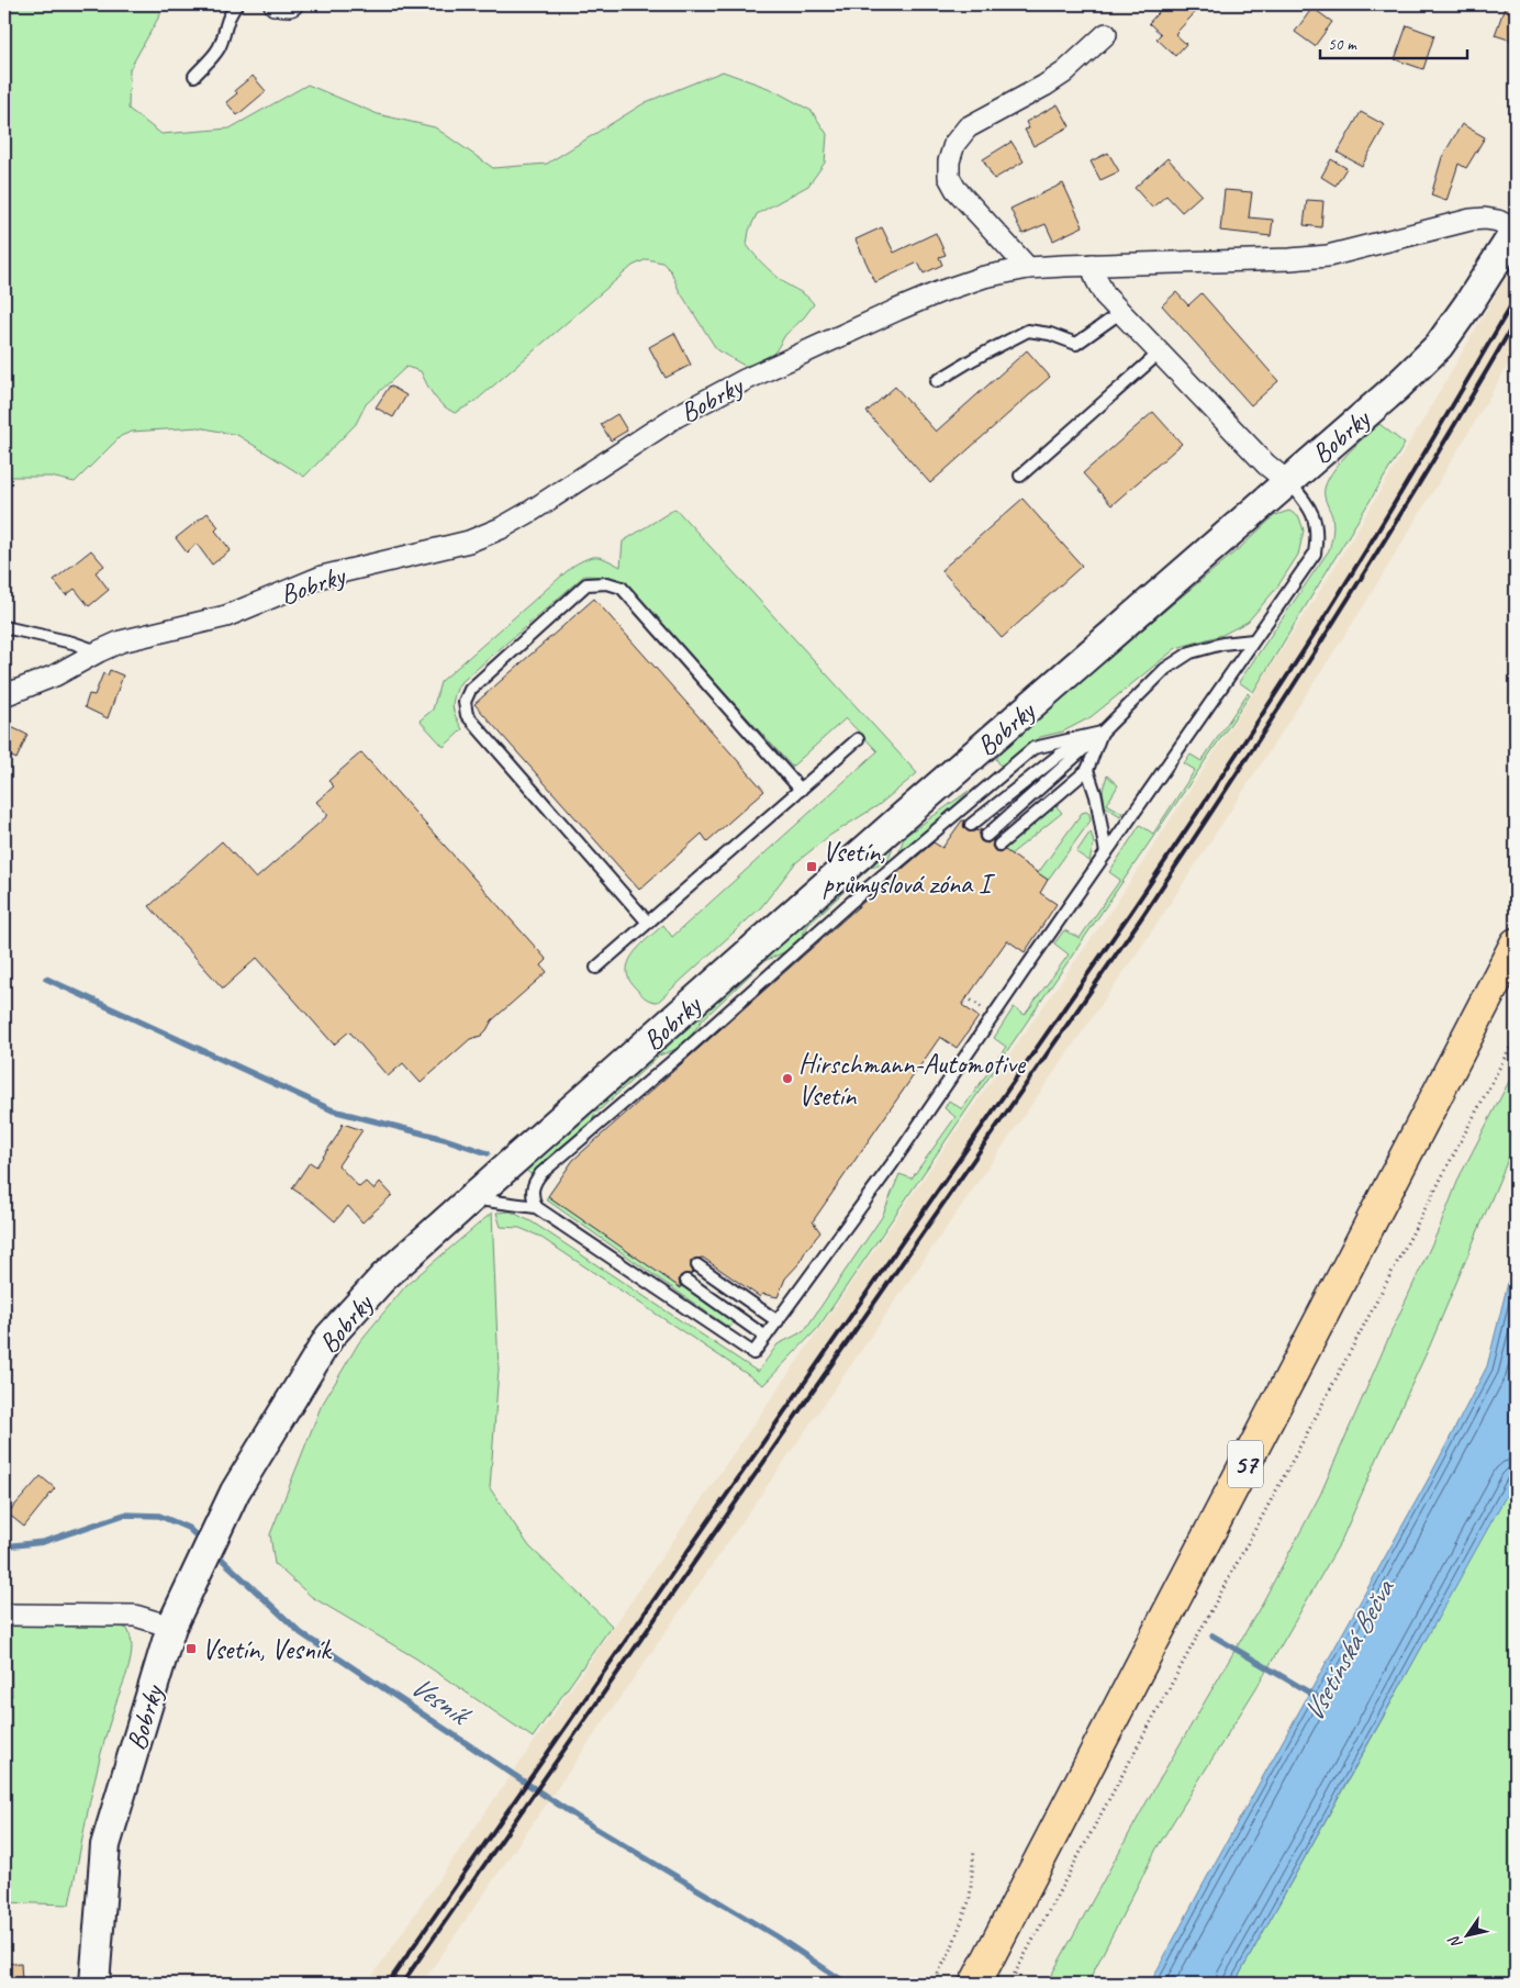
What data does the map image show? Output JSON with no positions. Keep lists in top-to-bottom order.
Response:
{
  "streets": {
    "main road": ["57"],
    "street": ["Bobrky"]
  },
  "water": ["Vsetínská Bečva", "Vesník"],
  "places": {
    "transit": ["Vsetín, průmyslová zóna I", "Vsetín, Vesník"],
    "other": ["Hirschmann-Automotive Vsetín"]
  },
  "scale_bar": "50 m",
  "north": "bottom left"
}
